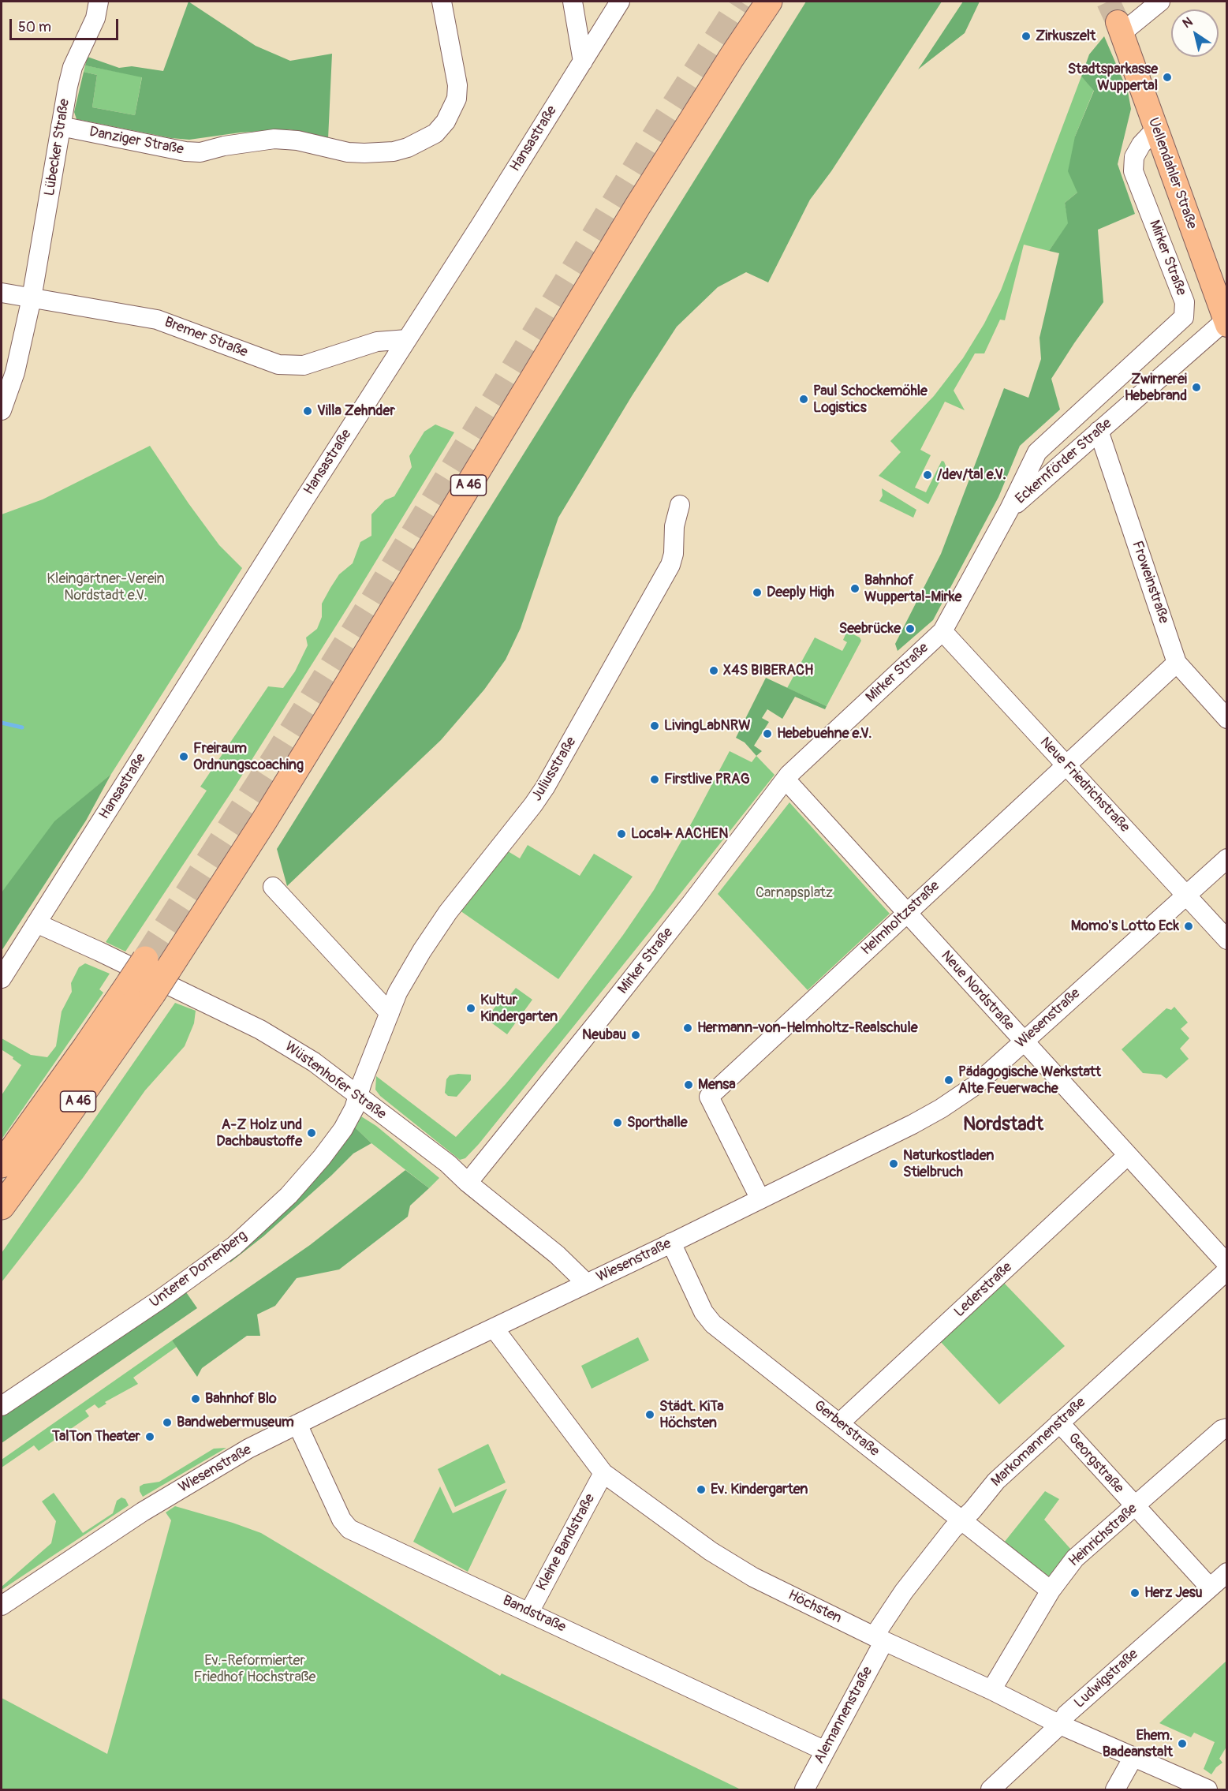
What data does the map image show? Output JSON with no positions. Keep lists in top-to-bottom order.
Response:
{
  "streets": {
    "highway": ["A 46"],
    "main road": ["Uellendahler Straße"],
    "street": [
      "Hansastraße",
      "Danziger Straße",
      "Lübecker Straße",
      "Mirker Straße",
      "Bremer Straße",
      "Eckernförder Straße",
      "Froweinstraße",
      "Juliusstraße",
      "Neue Friedrichstraße",
      "Helmholtzstraße",
      "Neue Nordstraße",
      "Wiesenstraße",
      "Wüstenhofer Straße",
      "Unterer Dorrenberg",
      "Lederstraße",
      "Gerberstraße",
      "Markomannenstraße",
      "Georgstraße",
      "Heinrichstraße",
      "Kleine Bandstraße",
      "Höchsten",
      "Bandstraße",
      "Ludwigstraße",
      "Alemannenstraße"
    ]
  },
  "crossings": [
    ["Hansastraße", "Bremer Straße"],
    ["Hansastraße", "Wüstenhofer Straße"],
    ["Danziger Straße", "Lübecker Straße"],
    ["Lübecker Straße", "Bremer Straße"],
    ["Uellendahler Straße", "Mirker Straße"],
    ["Uellendahler Straße", "Eckernförder Straße"],
    ["Mirker Straße", "Eckernförder Straße"],
    ["Mirker Straße", "Neue Friedrichstraße"],
    ["Mirker Straße", "Neue Nordstraße"],
    ["Mirker Straße", "Wüstenhofer Straße"],
    ["Eckernförder Straße", "Froweinstraße"],
    ["Froweinstraße", "Helmholtzstraße"],
    ["Juliusstraße", "Wüstenhofer Straße"],
    ["Juliusstraße", "Unterer Dorrenberg"],
    ["Neue Friedrichstraße", "Helmholtzstraße"],
    ["Neue Friedrichstraße", "Wiesenstraße"],
    ["Helmholtzstraße", "Neue Nordstraße"],
    ["Helmholtzstraße", "Wiesenstraße"],
    ["Neue Nordstraße", "Wiesenstraße"],
    ["Neue Nordstraße", "Lederstraße"],
    ["Wiesenstraße", "Wüstenhofer Straße"],
    ["Wiesenstraße", "Gerberstraße"],
    ["Wiesenstraße", "Höchsten"],
    ["Wiesenstraße", "Bandstraße"],
    ["Wüstenhofer Straße", "Unterer Dorrenberg"],
    ["Lederstraße", "Gerberstraße"],
    ["Gerberstraße", "Markomannenstraße"],
    ["Gerberstraße", "Heinrichstraße"],
    ["Markomannenstraße", "Georgstraße"],
    ["Markomannenstraße", "Höchsten"],
    ["Markomannenstraße", "Alemannenstraße"],
    ["Georgstraße", "Heinrichstraße"],
    ["Georgstraße", "Ludwigstraße"],
    ["Heinrichstraße", "Höchsten"],
    ["Kleine Bandstraße", "Höchsten"],
    ["Kleine Bandstraße", "Bandstraße"],
    ["Höchsten", "Ludwigstraße"],
    ["Höchsten", "Alemannenstraße"],
    ["Bandstraße", "Alemannenstraße"]
  ],
  "districts": ["Nordstadt"],
  "parks": ["Kleingärtner-Verein Nordstadt e.V.", "Carnapsplatz", "Ev.-Reformierter Friedhof Hochstraße"],
  "places": [
    "Zirkuszelt",
    "Stadtsparkasse Wuppertal",
    "Zwirnerei Hebebrand",
    "Paul Schockemöhle Logistics",
    "Villa Zehnder",
    "/dev/tal e.V.",
    "Bahnhof Wuppertal-Mirke",
    "Deeply High",
    "Seebrücke",
    "X4S BIBERACH",
    "LivingLabNRW",
    "Hebebuehne e.V.",
    "Freiraum Ordnungscoaching",
    "Firstlive PRAG",
    "Local+ AACHEN",
    "Momo's Lotto Eck",
    "Kultur Kindergarten",
    "Hermann-von-Helmholtz-Realschule",
    "Neubau",
    "Pädagogische Werkstatt Alte Feuerwache",
    "Mensa",
    "Sporthalle",
    "A-Z Holz und Dachbaustoffe",
    "Naturkostladen Stielbruch",
    "Bahnhof Blo",
    "Städt. KiTa Höchsten",
    "Bandwebermuseum",
    "TalTon Theater",
    "Ev. Kindergarten",
    "Herz Jesu",
    "Ehem. Badeanstalt"
  ],
  "scale_bar": "50 m",
  "north": "top left"
}
